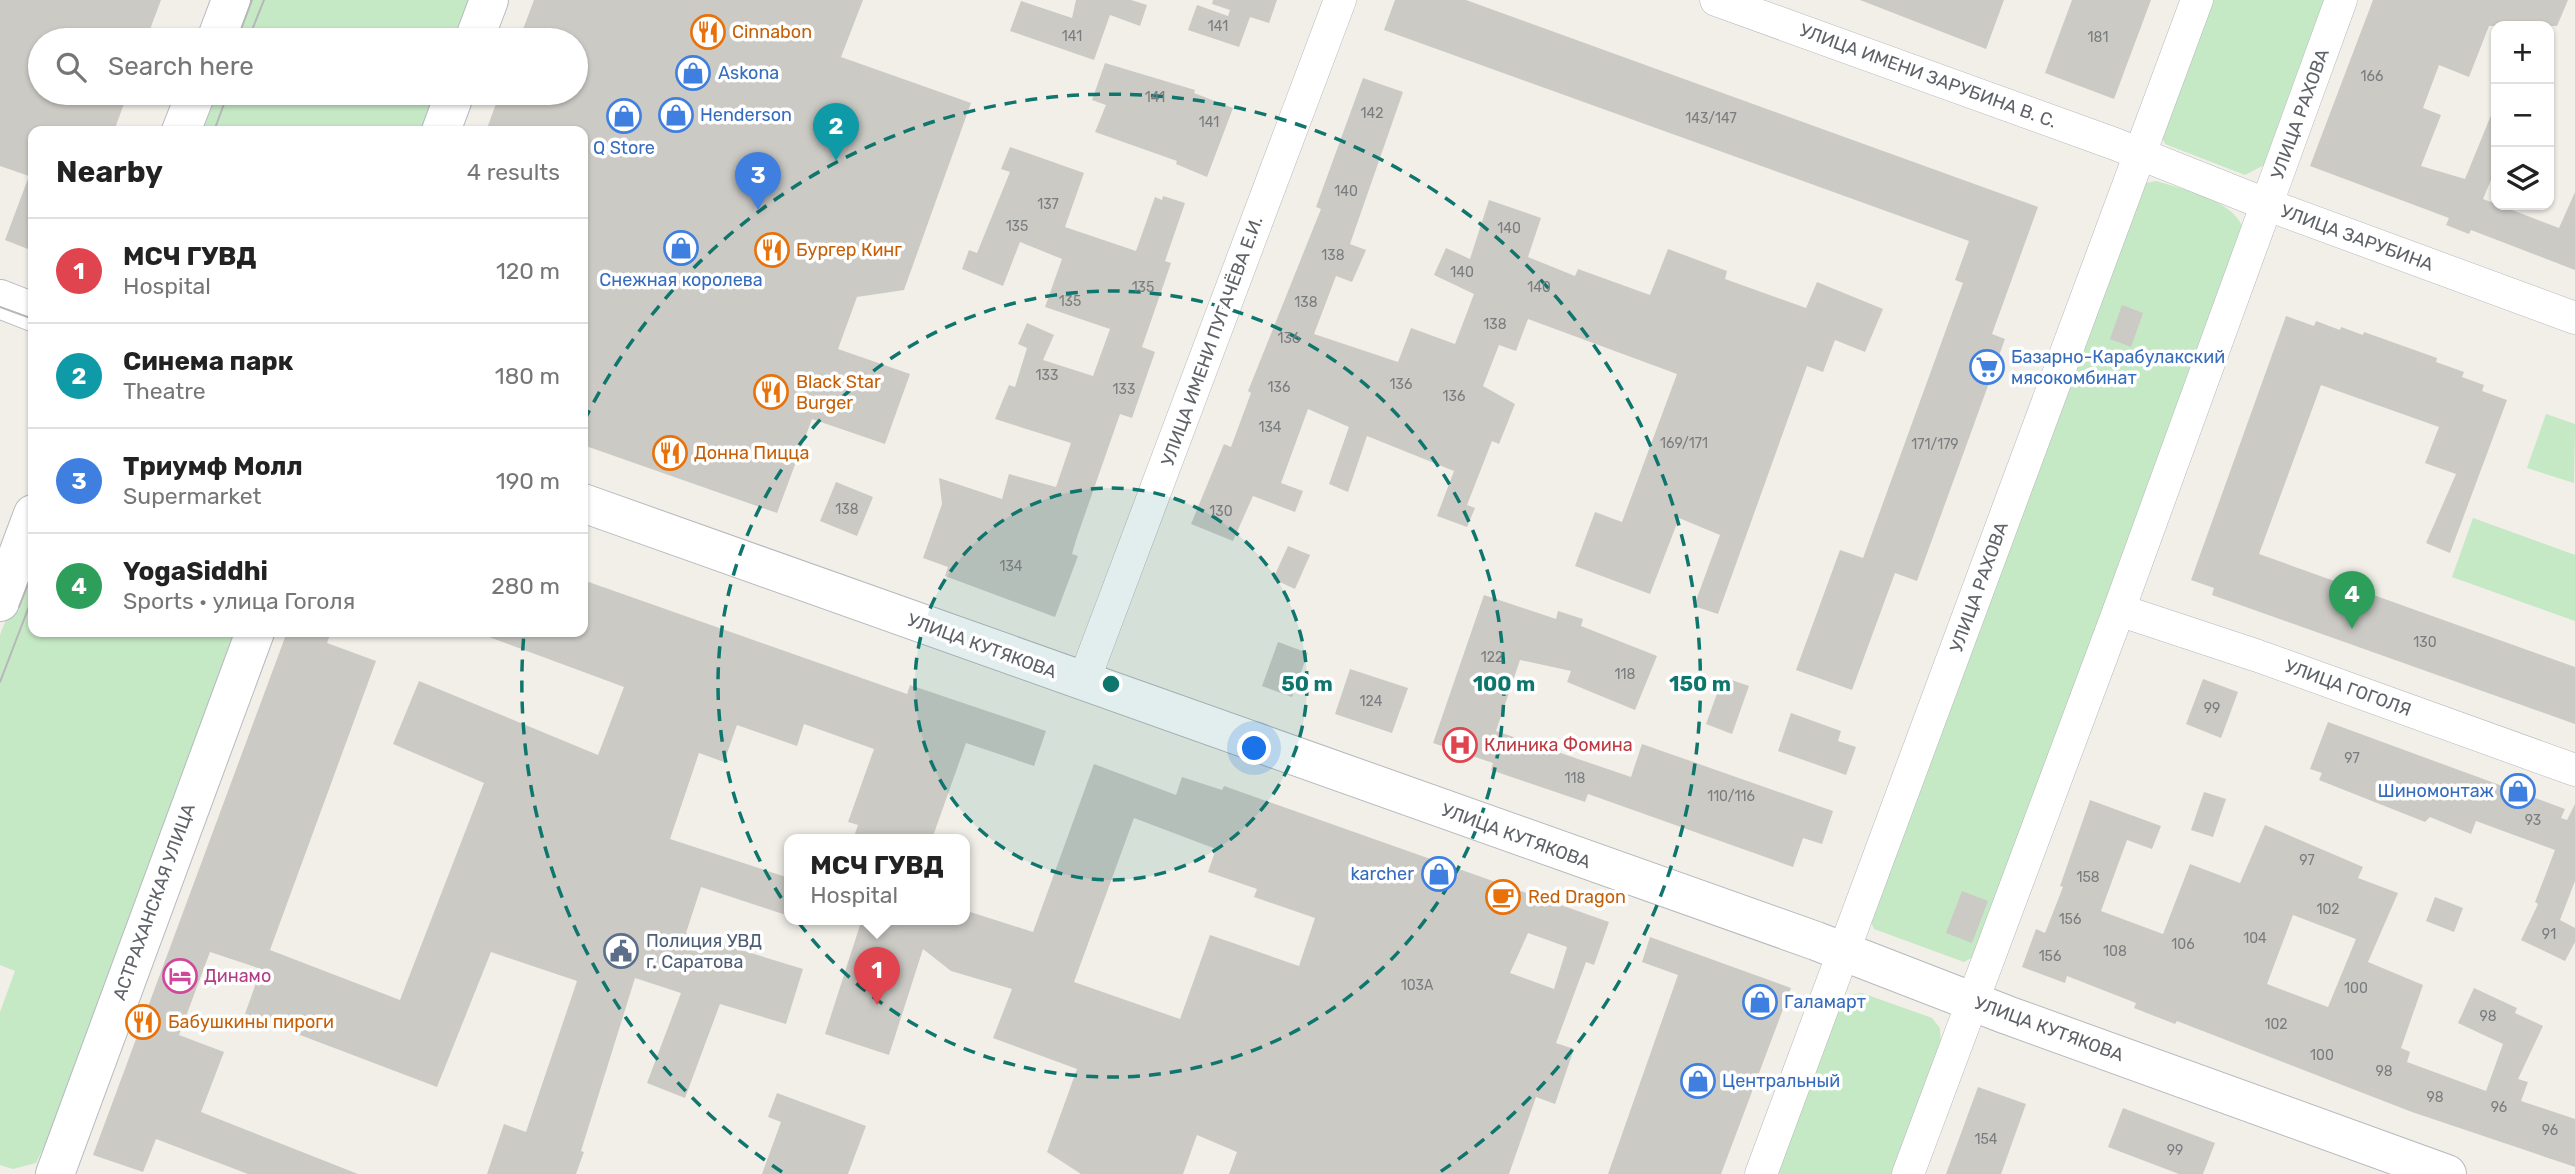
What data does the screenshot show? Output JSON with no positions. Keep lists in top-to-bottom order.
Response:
{
  "streets": {
    "street": [
      "УЛИЦА ИМЕНИ ЗАРУБИНА В. С.",
      "УЛИЦА РАХОВА",
      "УЛИЦА ЗАРУБИНА",
      "УЛИЦА ИМЕНИ ПУГАЧЁВА Е.И.",
      "УЛИЦА КУТЯКОВА",
      "УЛИЦА ГОГОЛЯ",
      "АСТРАХАНСКАЯ УЛИЦА"
    ]
  },
  "crossings": [
    ["УЛИЦА ИМЕНИ ЗАРУБИНА В. С.", "УЛИЦА РАХОВА"],
    ["УЛИЦА ИМЕНИ ЗАРУБИНА В. С.", "УЛИЦА ЗАРУБИНА"],
    ["УЛИЦА РАХОВА", "УЛИЦА ЗАРУБИНА"],
    ["УЛИЦА РАХОВА", "УЛИЦА КУТЯКОВА"],
    ["УЛИЦА РАХОВА", "УЛИЦА ГОГОЛЯ"],
    ["УЛИЦА ИМЕНИ ПУГАЧЁВА Е.И.", "УЛИЦА КУТЯКОВА"]
  ],
  "places": {
    "restaurant": [
      "Cinnabon",
      "Бургер Кинг",
      "Black Star Burger",
      "Донна Пицца",
      "Бабушкины пироги"
    ],
    "shop": [
      "Askona",
      "Henderson",
      "Q Store",
      "Снежная королева",
      "Шиномонтаж",
      "karcher",
      "Галамарт",
      "Центральный"
    ],
    "supermarket": ["Базарно-Карабулакский мясокомбинат"],
    "hospital": ["Клиника Фомина"],
    "cafe": ["Red Dragon"],
    "public building": ["Полиция УВД г. Саратова"],
    "hotel": ["Динамо"]
  },
  "house_numbers": [
    "141",
    "141",
    "181",
    "166",
    "141",
    "142",
    "143/147",
    "141",
    "140",
    "137",
    "135",
    "140",
    "138",
    "140",
    "135",
    "140",
    "135",
    "138",
    "138",
    "136",
    "133",
    "136",
    "136",
    "133",
    "136",
    "134",
    "169/171",
    "171/179",
    "138",
    "130",
    "134",
    "130",
    "122",
    "118",
    "124",
    "99",
    "97",
    "118",
    "110/116",
    "93",
    "97",
    "158",
    "102",
    "156",
    "91",
    "104",
    "106",
    "108",
    "156",
    "103А",
    "100",
    "98",
    "102",
    "100",
    "98",
    "98",
    "96",
    "96",
    "154",
    "99"
  ],
  "page": {
    "map_buttons": ["+", "−"],
    "search": "Search here",
    "pins": [
      "2",
      "3",
      "4",
      "1"
    ],
    "heading": ["Nearby", "4 results"],
    "list": [
      {
        "mark": "1",
        "name": "МСЧ ГУВД",
        "note": "Hospital",
        "value": "120 m"
      },
      {
        "mark": "2",
        "name": "Синема парк",
        "note": "Theatre",
        "value": "180 m"
      },
      {
        "mark": "3",
        "name": "Триумф Молл",
        "note": "Supermarket",
        "value": "190 m"
      },
      {
        "mark": "4",
        "name": "YogaSiddhi",
        "note": "Sports · улица Гоголя",
        "value": "280 m"
      }
    ],
    "popup": ["МСЧ ГУВД", "Hospital"]
  },
  "rings": ["50 m", "100 m", "150 m"]
}
